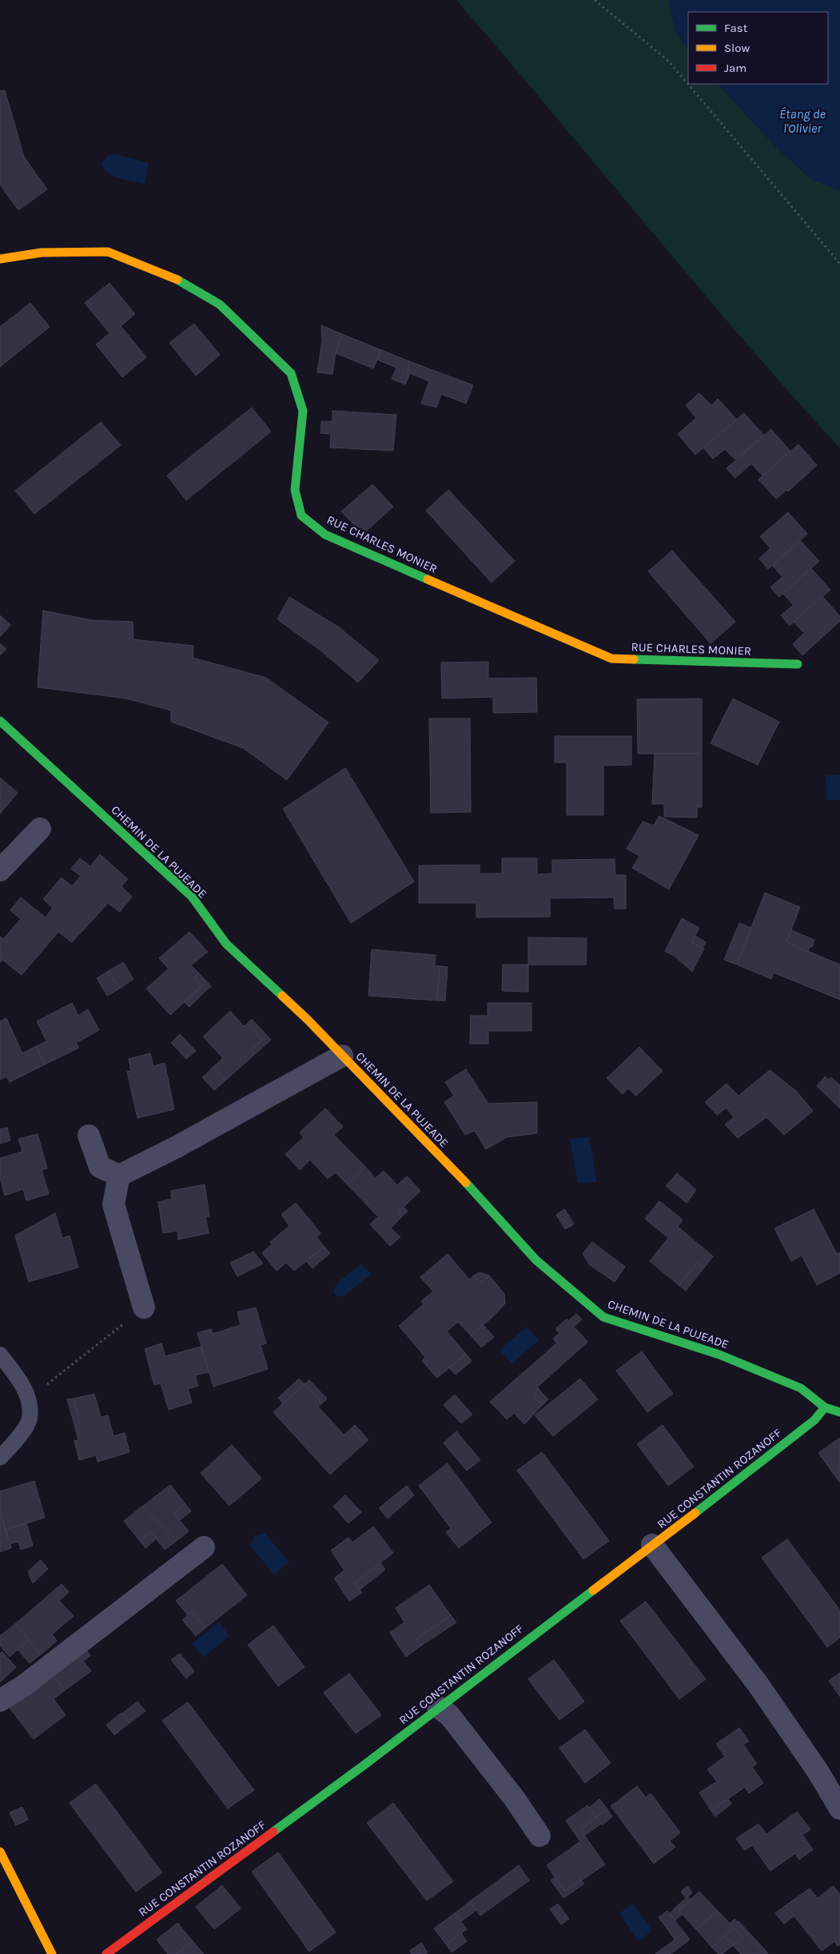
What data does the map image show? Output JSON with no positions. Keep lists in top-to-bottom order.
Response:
{
  "streets": {
    "street": ["RUE CHARLES MONIER", "CHEMIN DE LA PUJEADE", "RUE CONSTANTIN ROZANOFF"]
  },
  "crossings": [
    ["CHEMIN DE LA PUJEADE", "RUE CONSTANTIN ROZANOFF"]
  ],
  "water": ["Étang de l'Olivier"],
  "legend": ["Fast", "Slow", "Jam"]
}
